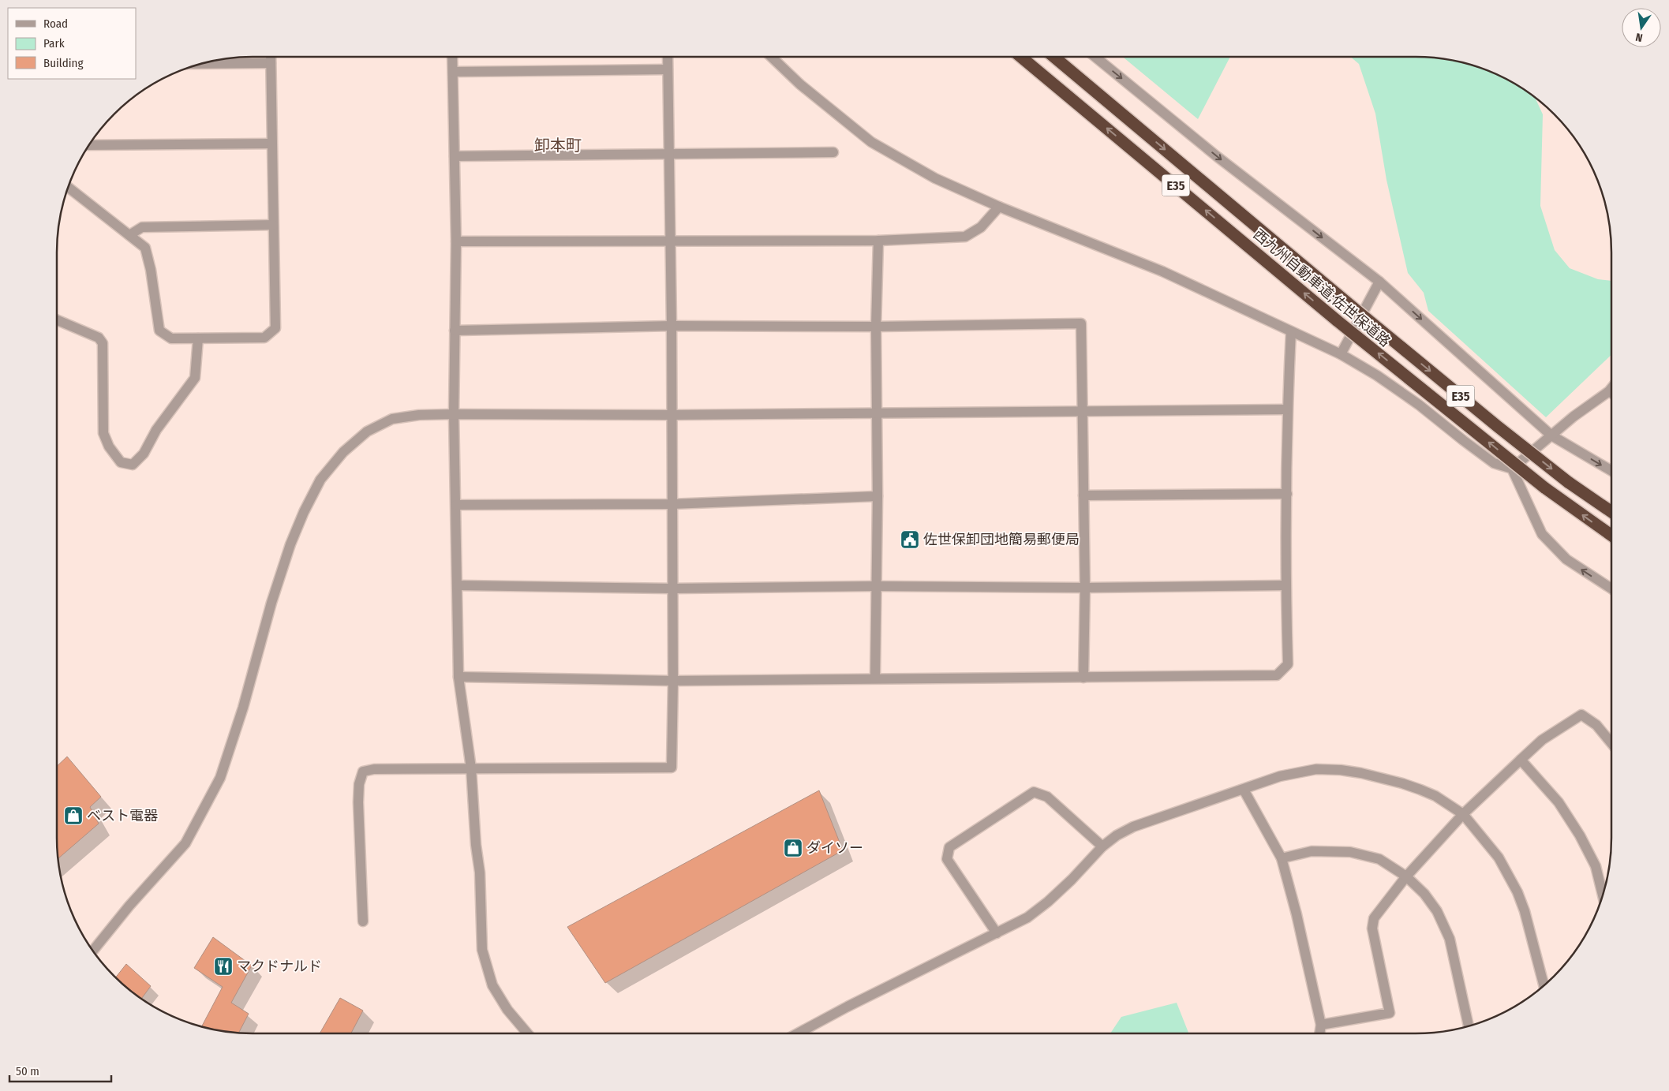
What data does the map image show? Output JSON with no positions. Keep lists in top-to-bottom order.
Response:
{
  "streets": {
    "highway": ["E35", "西九州自動車道;佐世保道路"]
  },
  "districts": ["卸本町"],
  "places": {
    "public building": ["佐世保卸団地簡易郵便局"],
    "shop": ["ベスト電器", "ダイソー"],
    "restaurant": ["マクドナルド"]
  },
  "legend": ["Road", "Park", "Building"],
  "scale_bar": "50 m",
  "north": "bottom"
}
